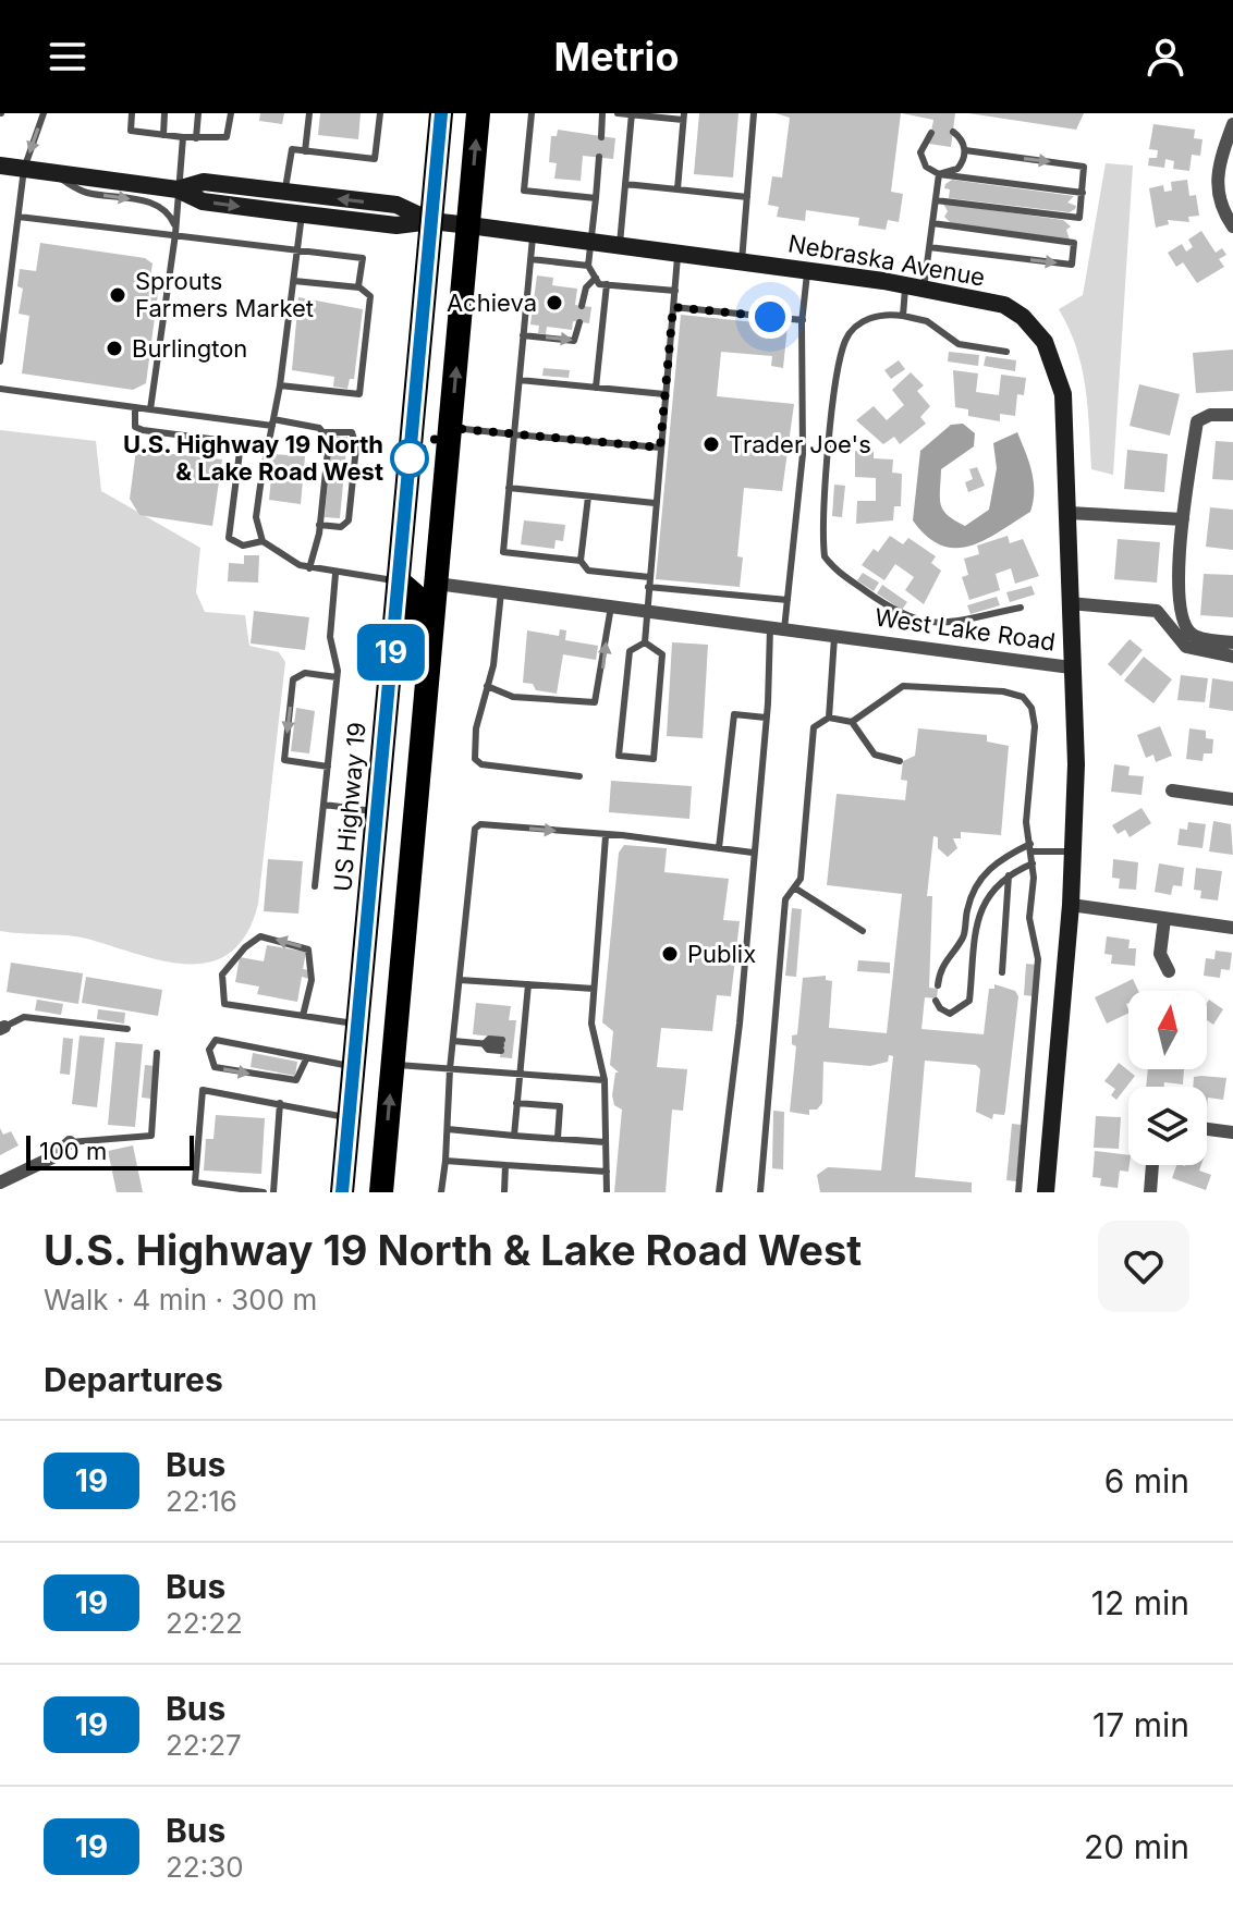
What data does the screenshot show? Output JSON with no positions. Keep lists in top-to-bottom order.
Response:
{
  "streets": {
    "highway": ["US Highway 19"],
    "street": ["Nebraska Avenue", "West Lake Road"]
  },
  "crossings": [
    ["Nebraska Avenue", "West Lake Road"],
    ["Nebraska Avenue", "US Highway 19"]
  ],
  "places": [
    "Sprouts Farmers Market",
    "Achieva",
    "Burlington",
    "Trader Joe's",
    "U.S. Highway 19 North & Lake Road West",
    "Publix"
  ],
  "lines": ["bus line 19"],
  "scale_bar": "100 m",
  "north": "top",
  "page": {
    "header": "Metrio",
    "on_map": "19",
    "scale": "100 m",
    "heading": [
      ["U.S. Highway 19 North & Lake Road West", "Walk · 4 min · 300 m"],
      "Departures"
    ],
    "list": [
      {
        "mark": "19",
        "name": "Bus",
        "note": "22:16",
        "value": "6 min"
      },
      {
        "mark": "19",
        "name": "Bus",
        "note": "22:22",
        "value": "12 min"
      },
      {
        "mark": "19",
        "name": "Bus",
        "note": "22:27",
        "value": "17 min"
      },
      {
        "mark": "19",
        "name": "Bus",
        "note": "22:30",
        "value": "20 min"
      }
    ]
  }
}
